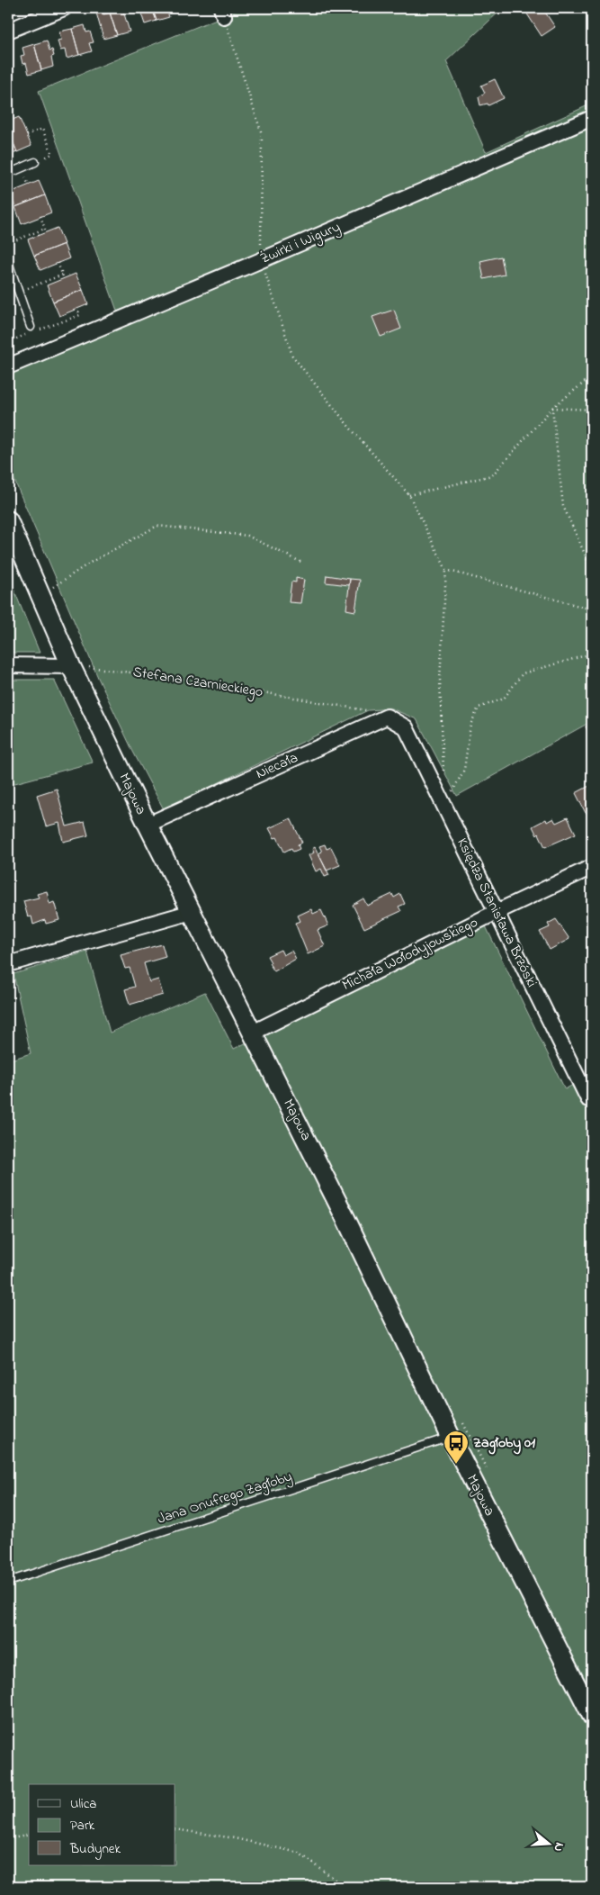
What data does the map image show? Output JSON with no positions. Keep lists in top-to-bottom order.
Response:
{
  "streets": {
    "street": [
      "Żwirki i Wigury",
      "Niecała",
      "Majowa",
      "Księdza Stanisława Brzóski",
      "Michała Wołodyjowskiego"
    ],
    "lane": ["Jana Onufrego Zagłoby"],
    "path": ["Stefana Czarnieckiego"]
  },
  "crossings": [
    ["Stefana Czarnieckiego", "Niecała"],
    ["Stefana Czarnieckiego", "Majowa"],
    ["Stefana Czarnieckiego", "Księdza Stanisława Brzóski"],
    ["Niecała", "Majowa"],
    ["Niecała", "Księdza Stanisława Brzóski"],
    ["Majowa", "Michała Wołodyjowskiego"],
    ["Majowa", "Jana Onufrego Zagłoby"],
    ["Księdza Stanisława Brzóski", "Michała Wołodyjowskiego"]
  ],
  "places": {
    "bus stop": ["Zagłoby 01"]
  },
  "legend": ["Ulica", "Park", "Budynek"],
  "north": "right"
}
